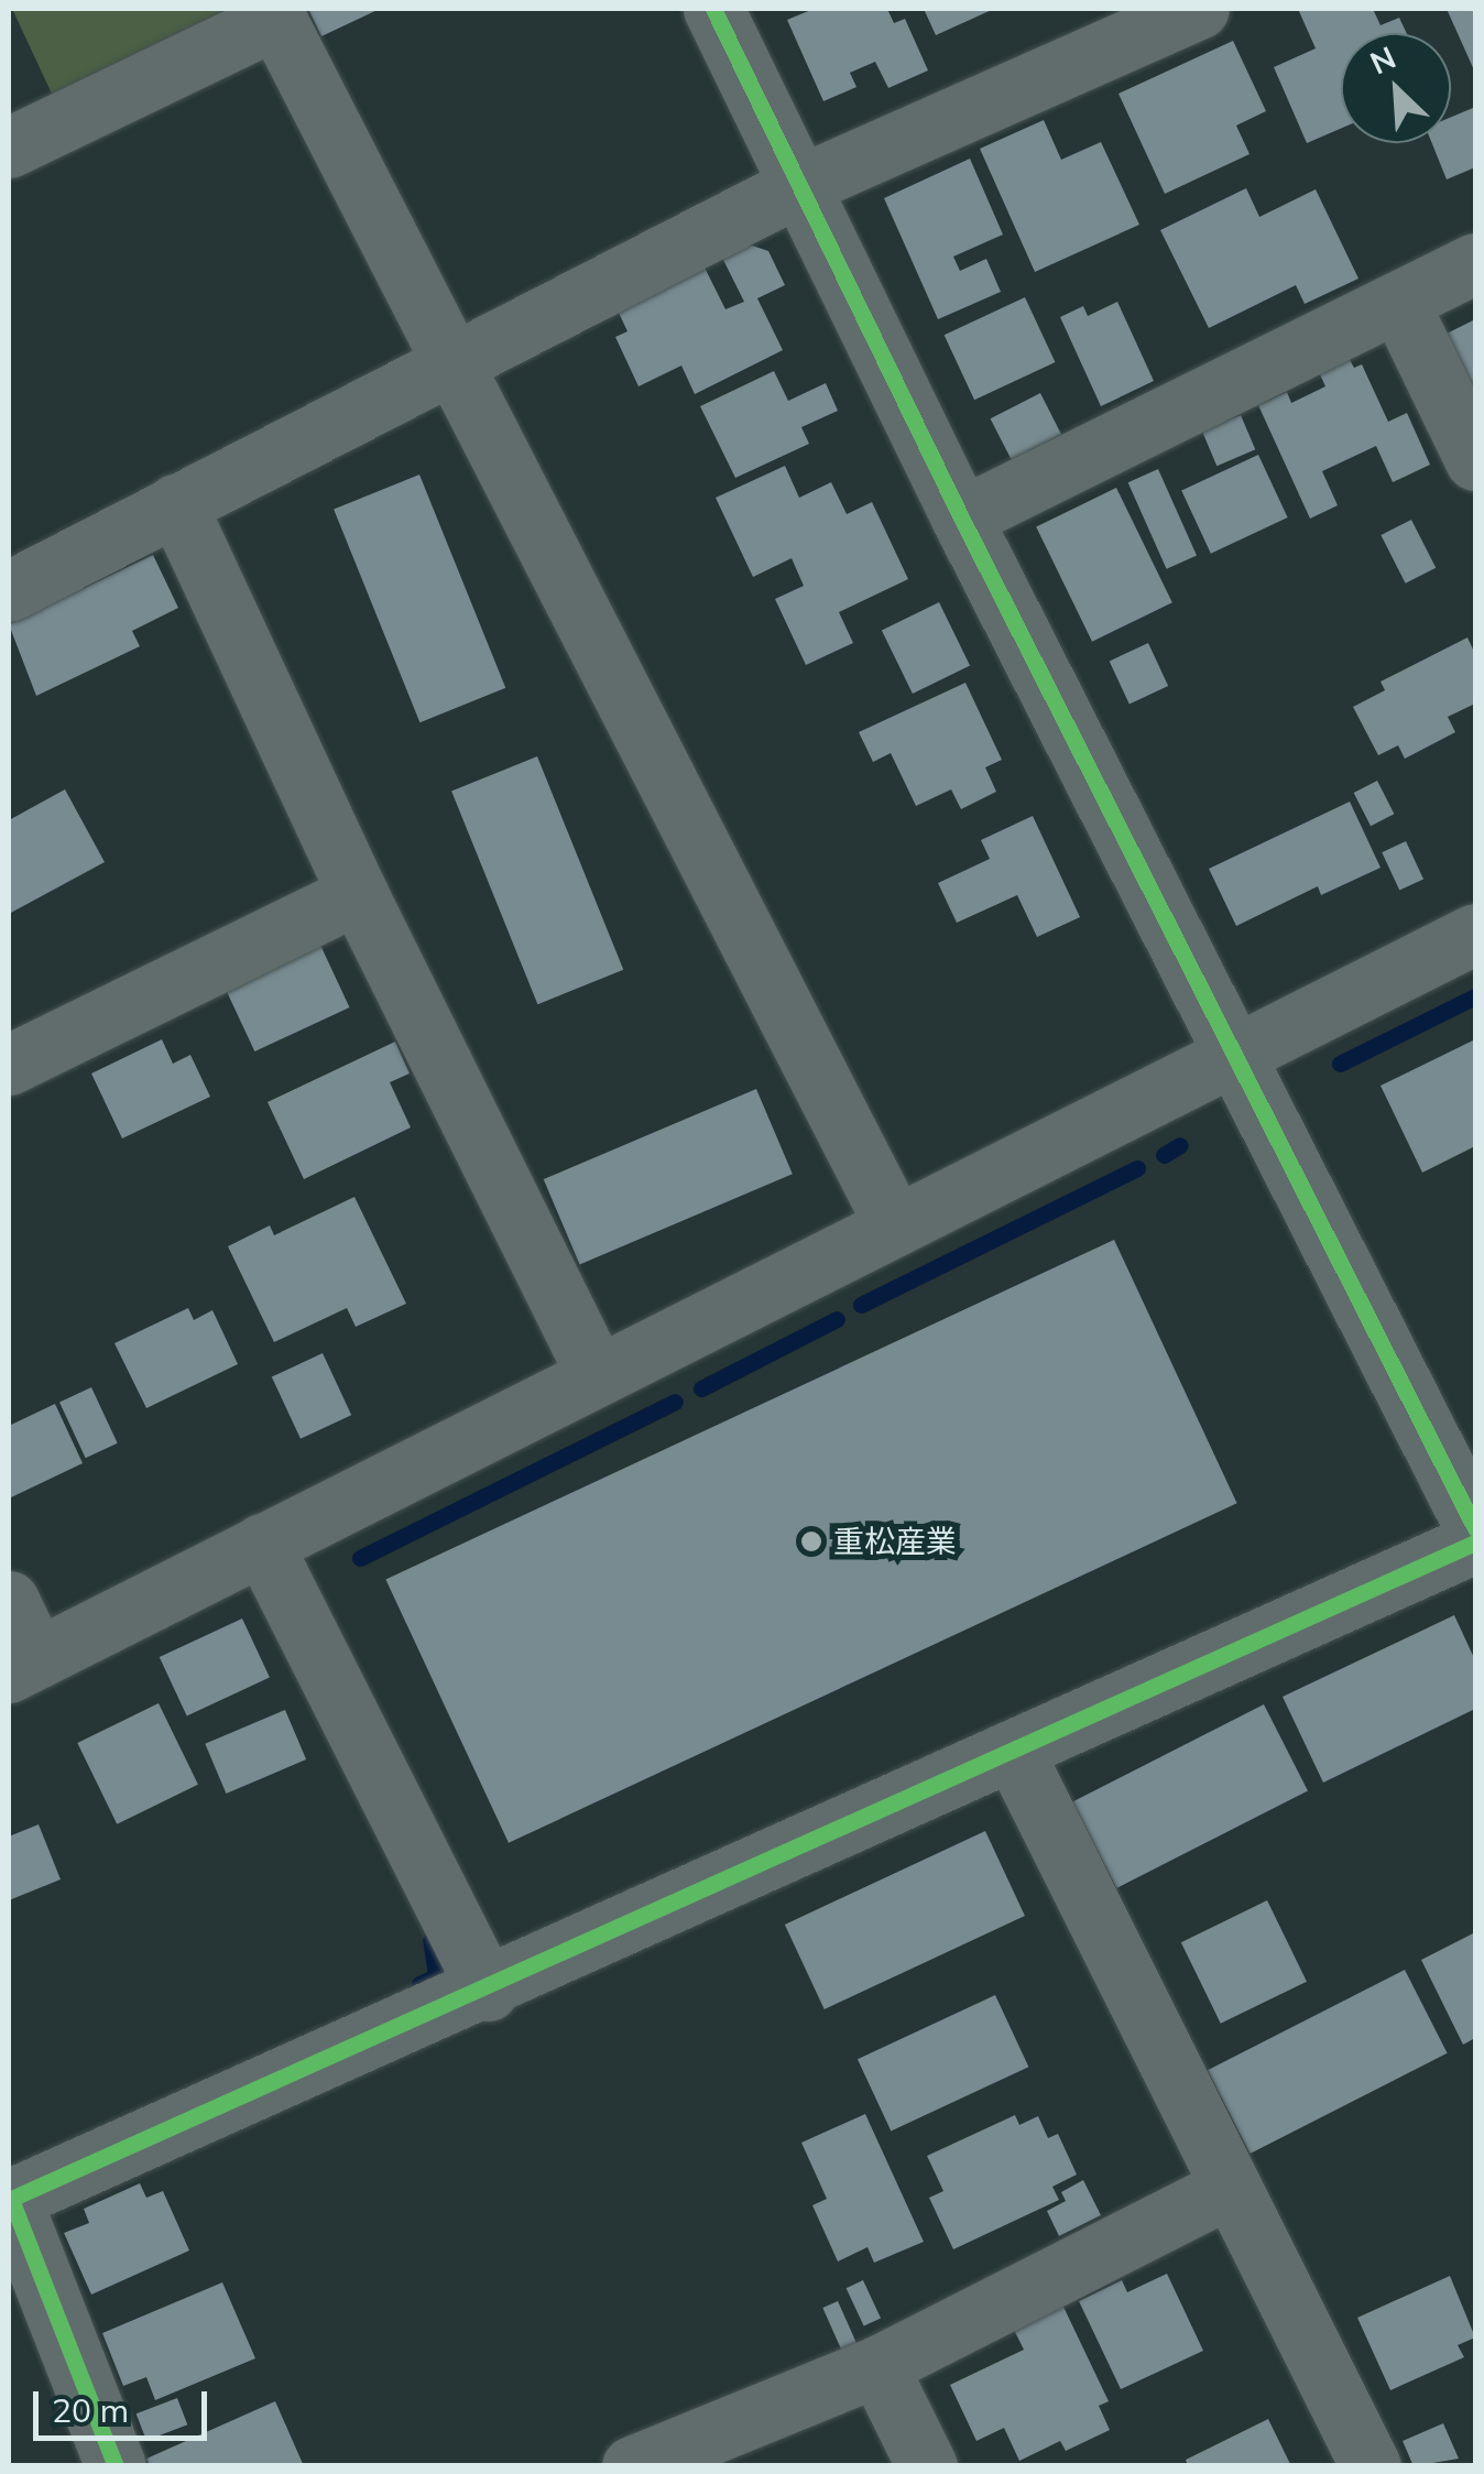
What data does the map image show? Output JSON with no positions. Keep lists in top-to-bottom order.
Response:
{
  "places": ["重松産業"],
  "scale_bar": "20 m",
  "north": "top left"
}
